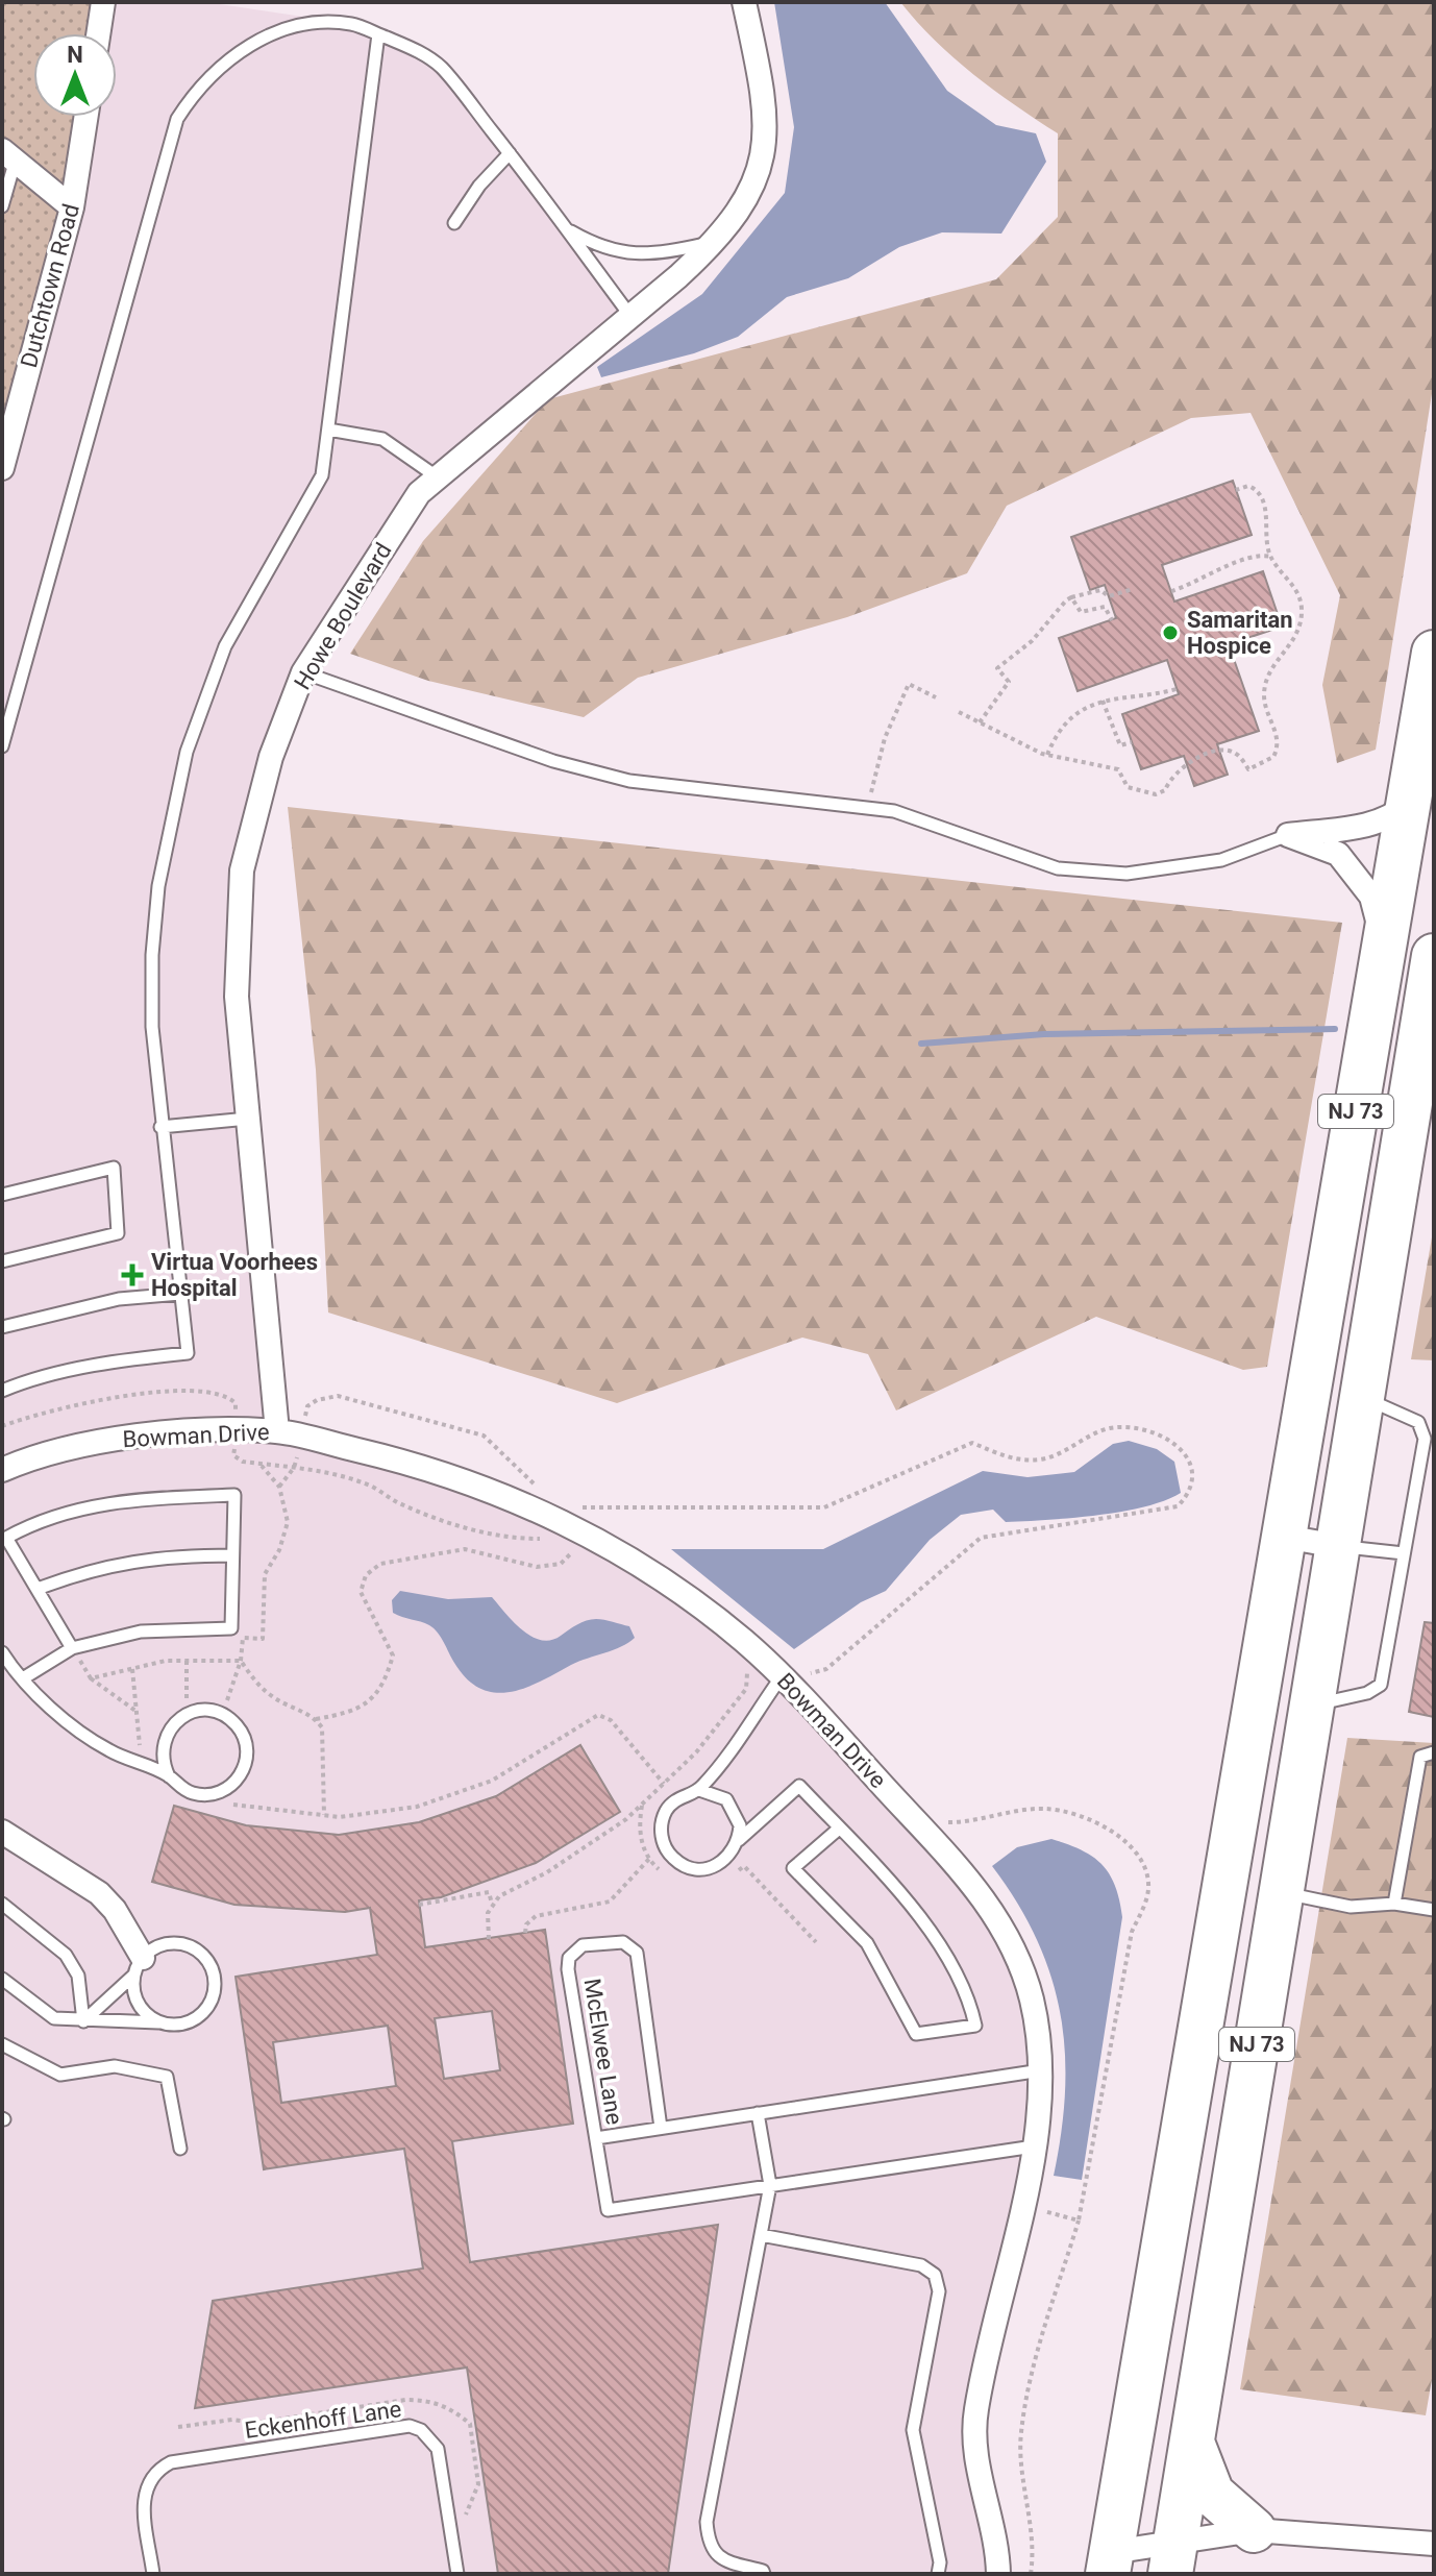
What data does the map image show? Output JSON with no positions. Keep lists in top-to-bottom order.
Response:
{
  "streets": {
    "highway": ["NJ 73"],
    "street": ["Dutchtown Road", "Howe Boulevard", "Bowman Drive"],
    "lane": ["McElwee Lane", "Eckenhoff Lane"]
  },
  "crossings": [
    ["Howe Boulevard", "Bowman Drive"],
    ["Bowman Drive", "McElwee Lane"]
  ],
  "places": {
    "other": ["Samaritan Hospice"],
    "health": ["Virtua Voorhees Hospital"]
  },
  "north": "top"
}
